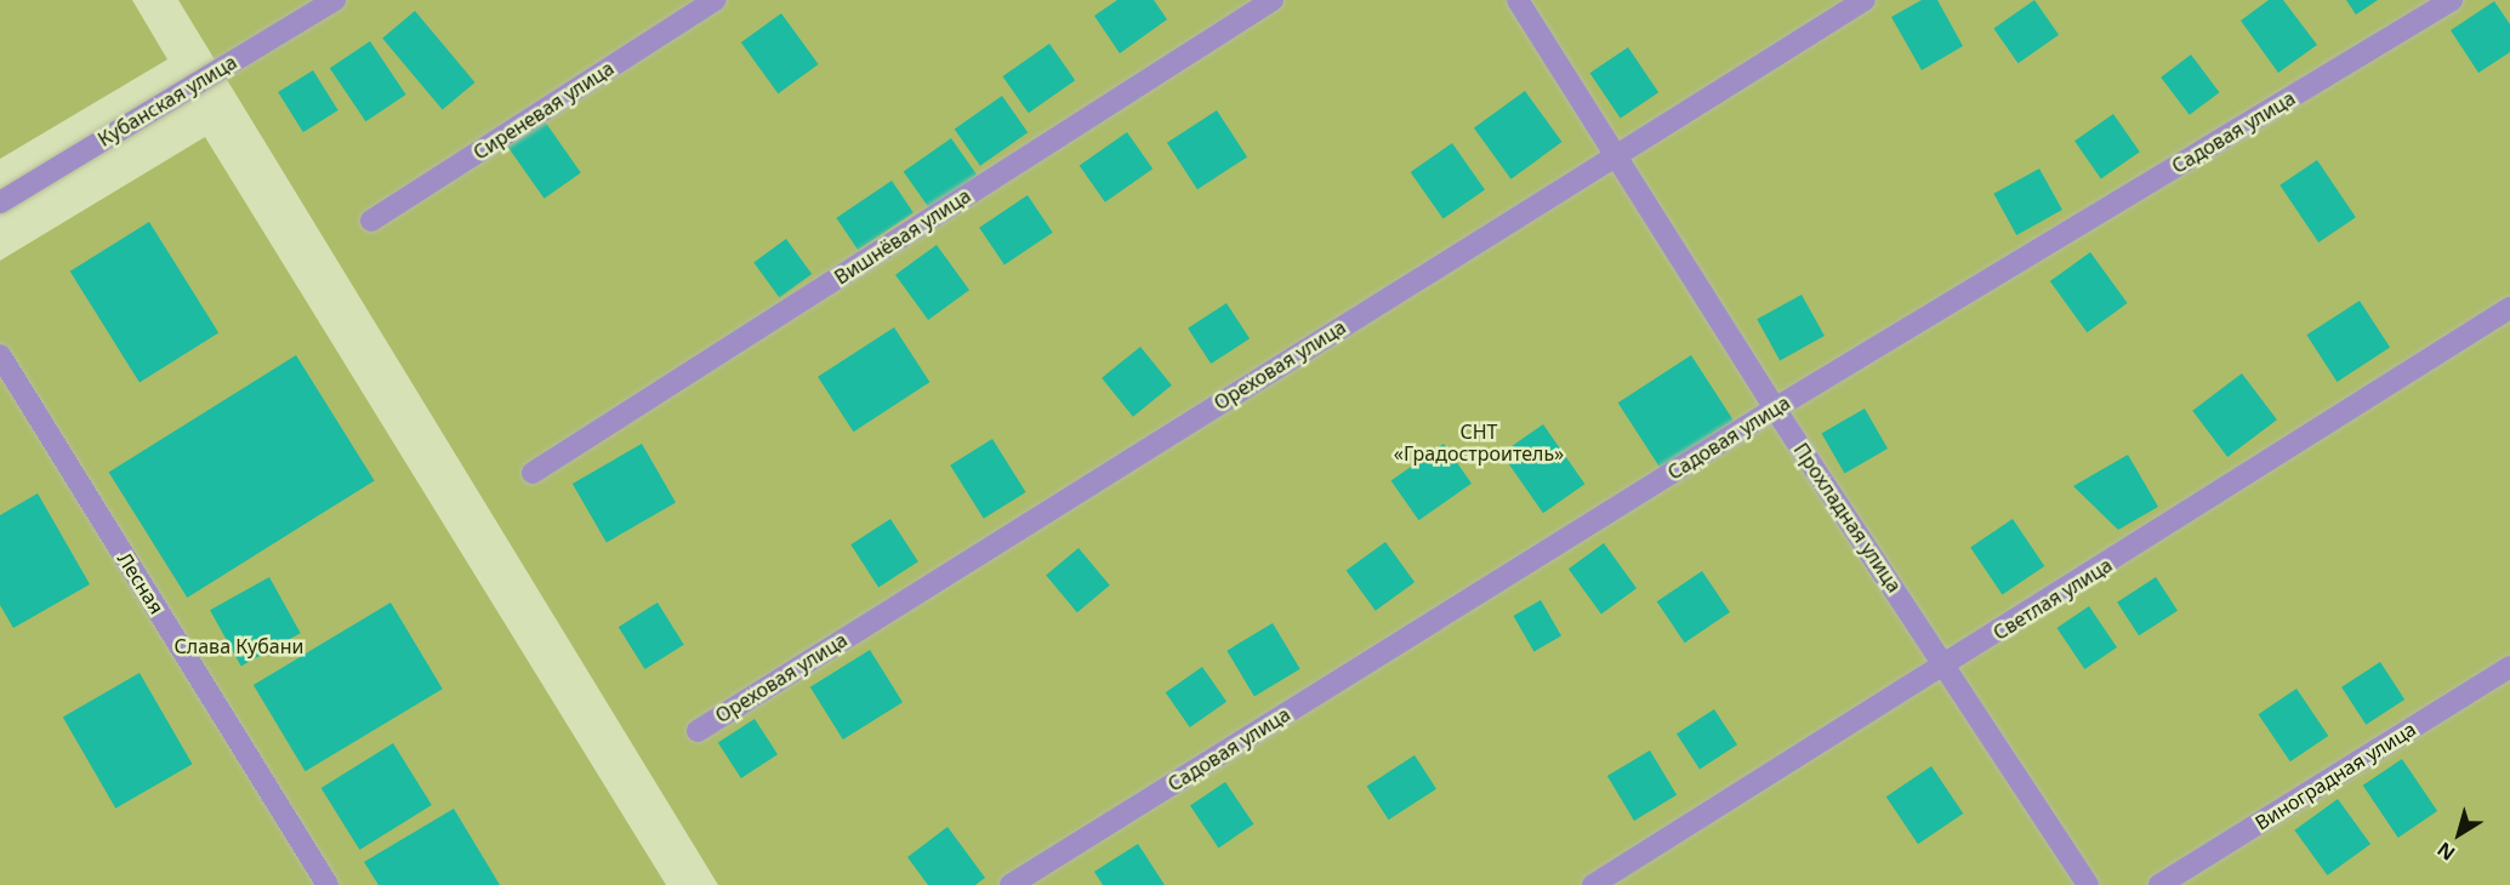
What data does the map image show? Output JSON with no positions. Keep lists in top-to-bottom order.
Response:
{
  "streets": {
    "street": [
      "Кубанская улица",
      "Сиреневая улица",
      "Садовая улица",
      "Вишнёвая улица",
      "Ореховая улица",
      "Прохладная улица",
      "Лесная",
      "Светлая улица",
      "Виноградная улица"
    ]
  },
  "crossings": [
    ["Садовая улица", "Прохладная улица"],
    ["Ореховая улица", "Прохладная улица"],
    ["Прохладная улица", "Светлая улица"]
  ],
  "parks": ["СНТ «Градостроитель»", "Слава Кубани"],
  "north": "bottom left"
}
